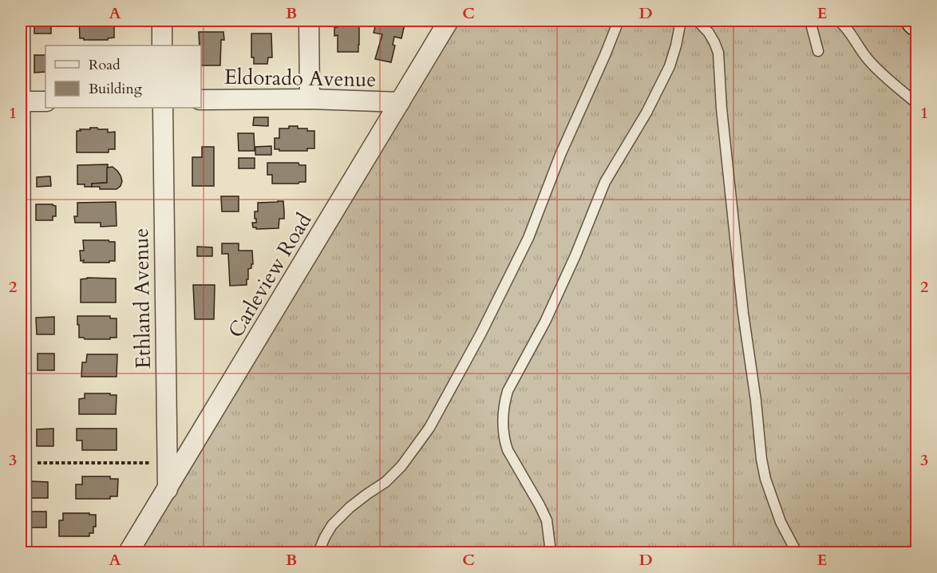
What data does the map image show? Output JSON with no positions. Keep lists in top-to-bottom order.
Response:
{
  "streets": {
    "street": ["Eldorado Avenue", "Carleview Road", "Ethland Avenue"]
  },
  "crossings": [
    ["Eldorado Avenue", "Carleview Road"],
    ["Carleview Road", "Ethland Avenue"]
  ],
  "legend": ["Road", "Building"],
  "grid": {
    "columns": [
      "A",
      "B",
      "C",
      "D",
      "E"
    ],
    "rows": ["1", "2", "3"]
  }
}
